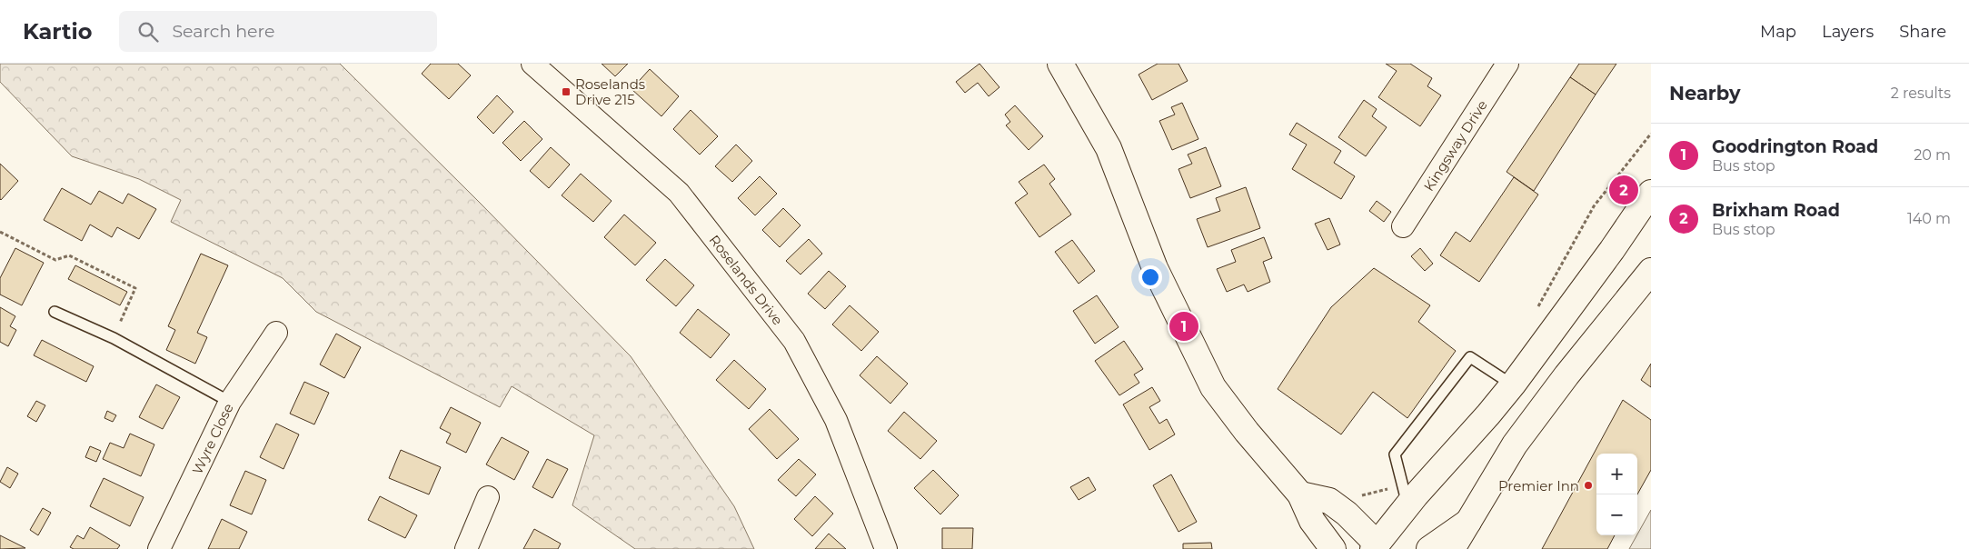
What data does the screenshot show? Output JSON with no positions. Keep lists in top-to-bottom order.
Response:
{
  "streets": {
    "street": ["Kingsway Drive", "Roselands Drive", "Wyre Close"]
  },
  "places": {
    "transit": ["Roselands Drive 215"],
    "other": ["Premier Inn"]
  },
  "page": {
    "header": "Kartio",
    "search": "Search here",
    "nav": ["Map", "Layers", "Share"],
    "heading": ["Nearby", "2 results"],
    "list": [
      {
        "mark": "1",
        "name": "Goodrington Road",
        "note": "Bus stop",
        "value": "20 m"
      },
      {
        "mark": "2",
        "name": "Brixham Road",
        "note": "Bus stop",
        "value": "140 m"
      }
    ],
    "pins": ["2", "1"],
    "map_buttons": ["+", "−"]
  }
}
